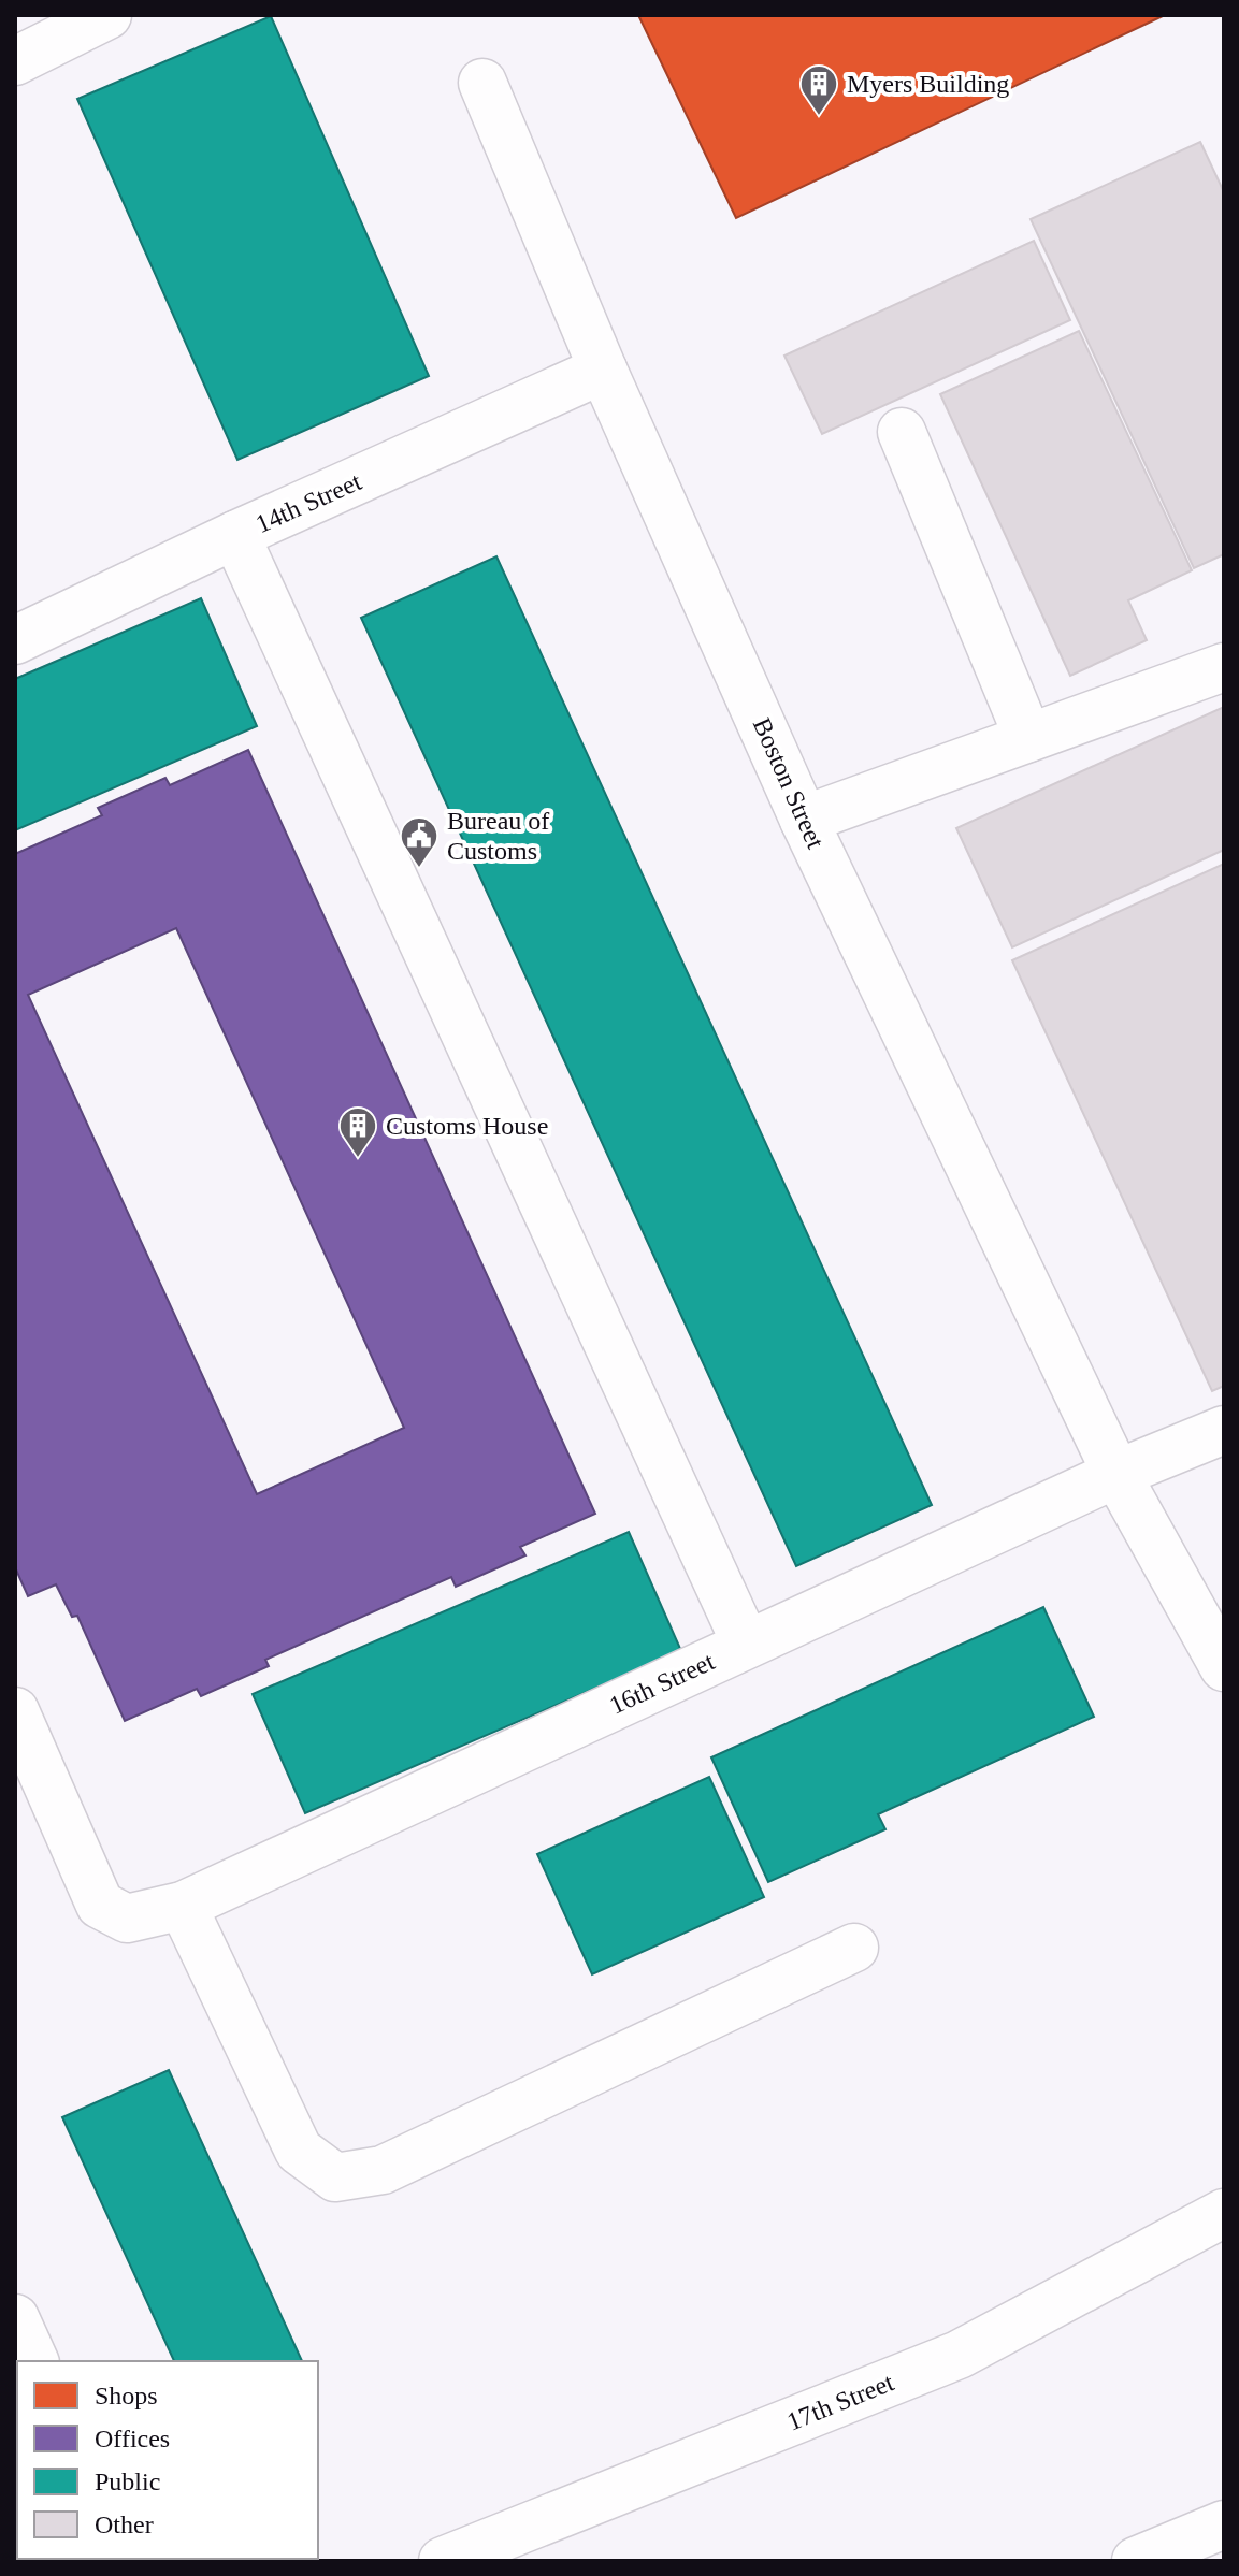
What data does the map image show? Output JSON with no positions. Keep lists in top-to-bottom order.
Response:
{
  "streets": {
    "lane": [
      "14th Street",
      "Boston Street",
      "16th Street",
      "17th Street"
    ]
  },
  "crossings": [
    ["14th Street", "Boston Street"],
    ["Boston Street", "16th Street"]
  ],
  "places": {
    "building": ["Myers Building", "Customs House"],
    "public building": ["Bureau of Customs"]
  },
  "legend": [
    "Shops",
    "Offices",
    "Public",
    "Other"
  ]
}
